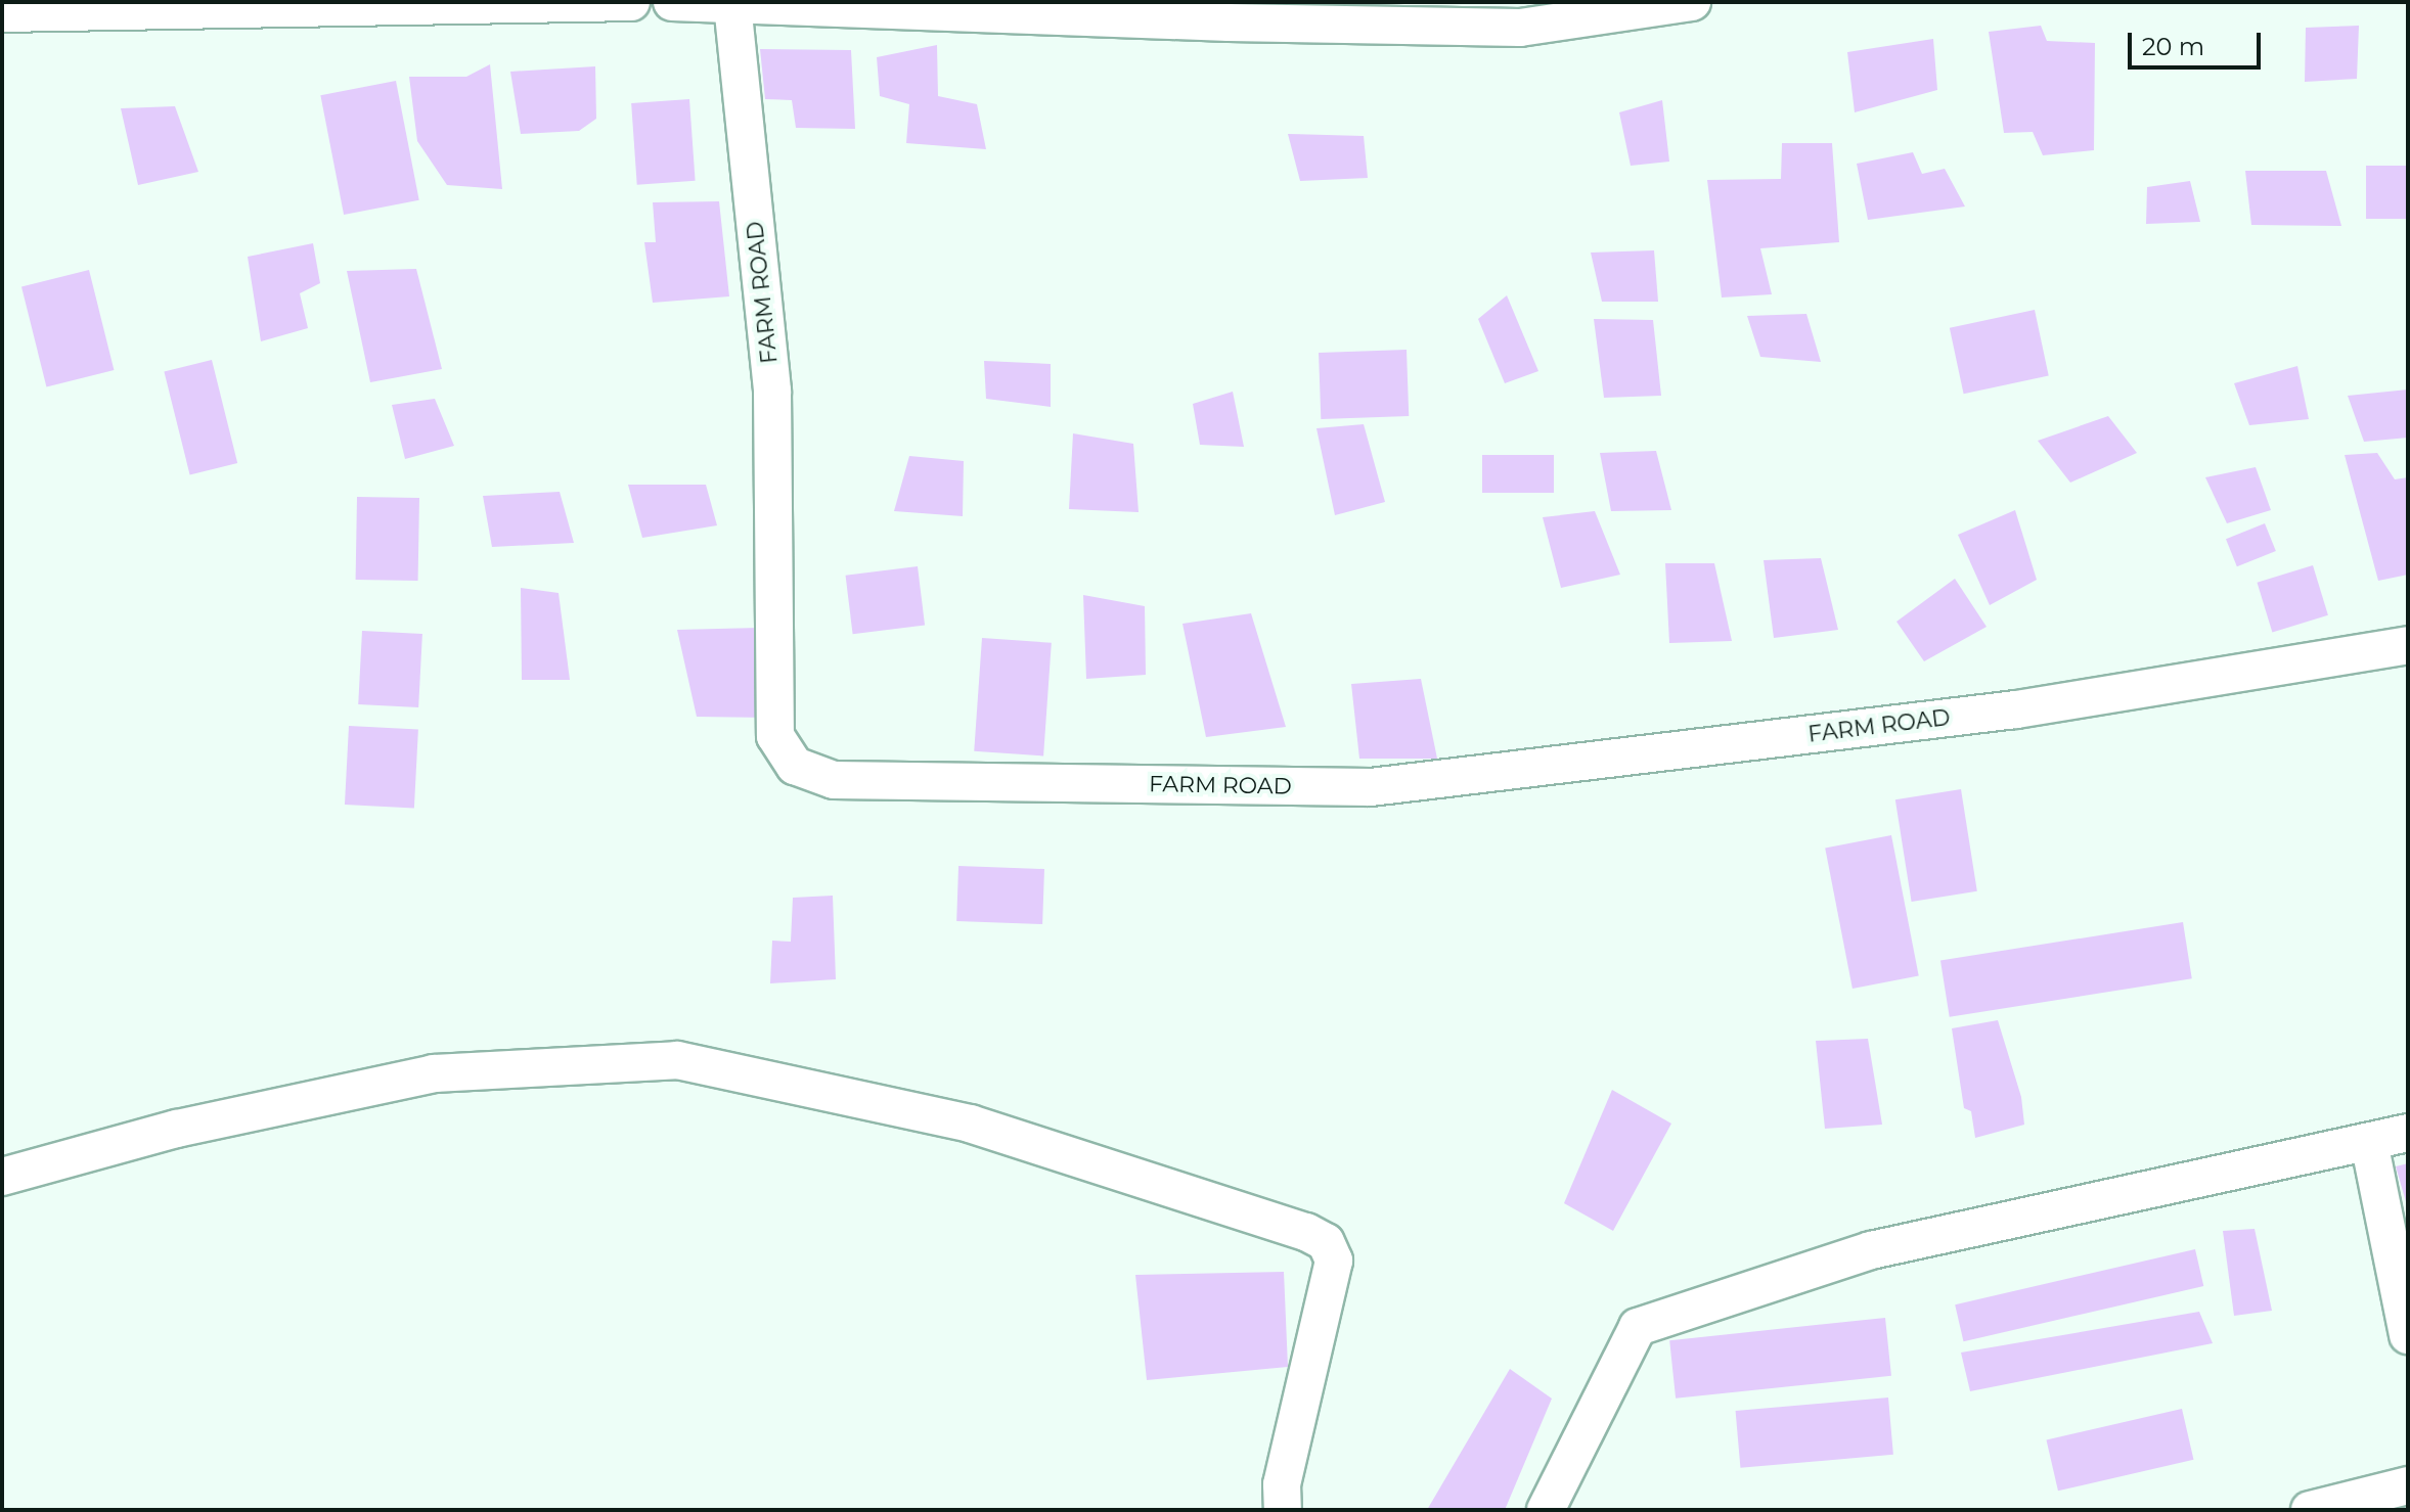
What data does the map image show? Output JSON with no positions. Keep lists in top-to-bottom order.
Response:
{
  "streets": {
    "street": ["FARM ROAD"]
  },
  "scale_bar": "20 m"
}
